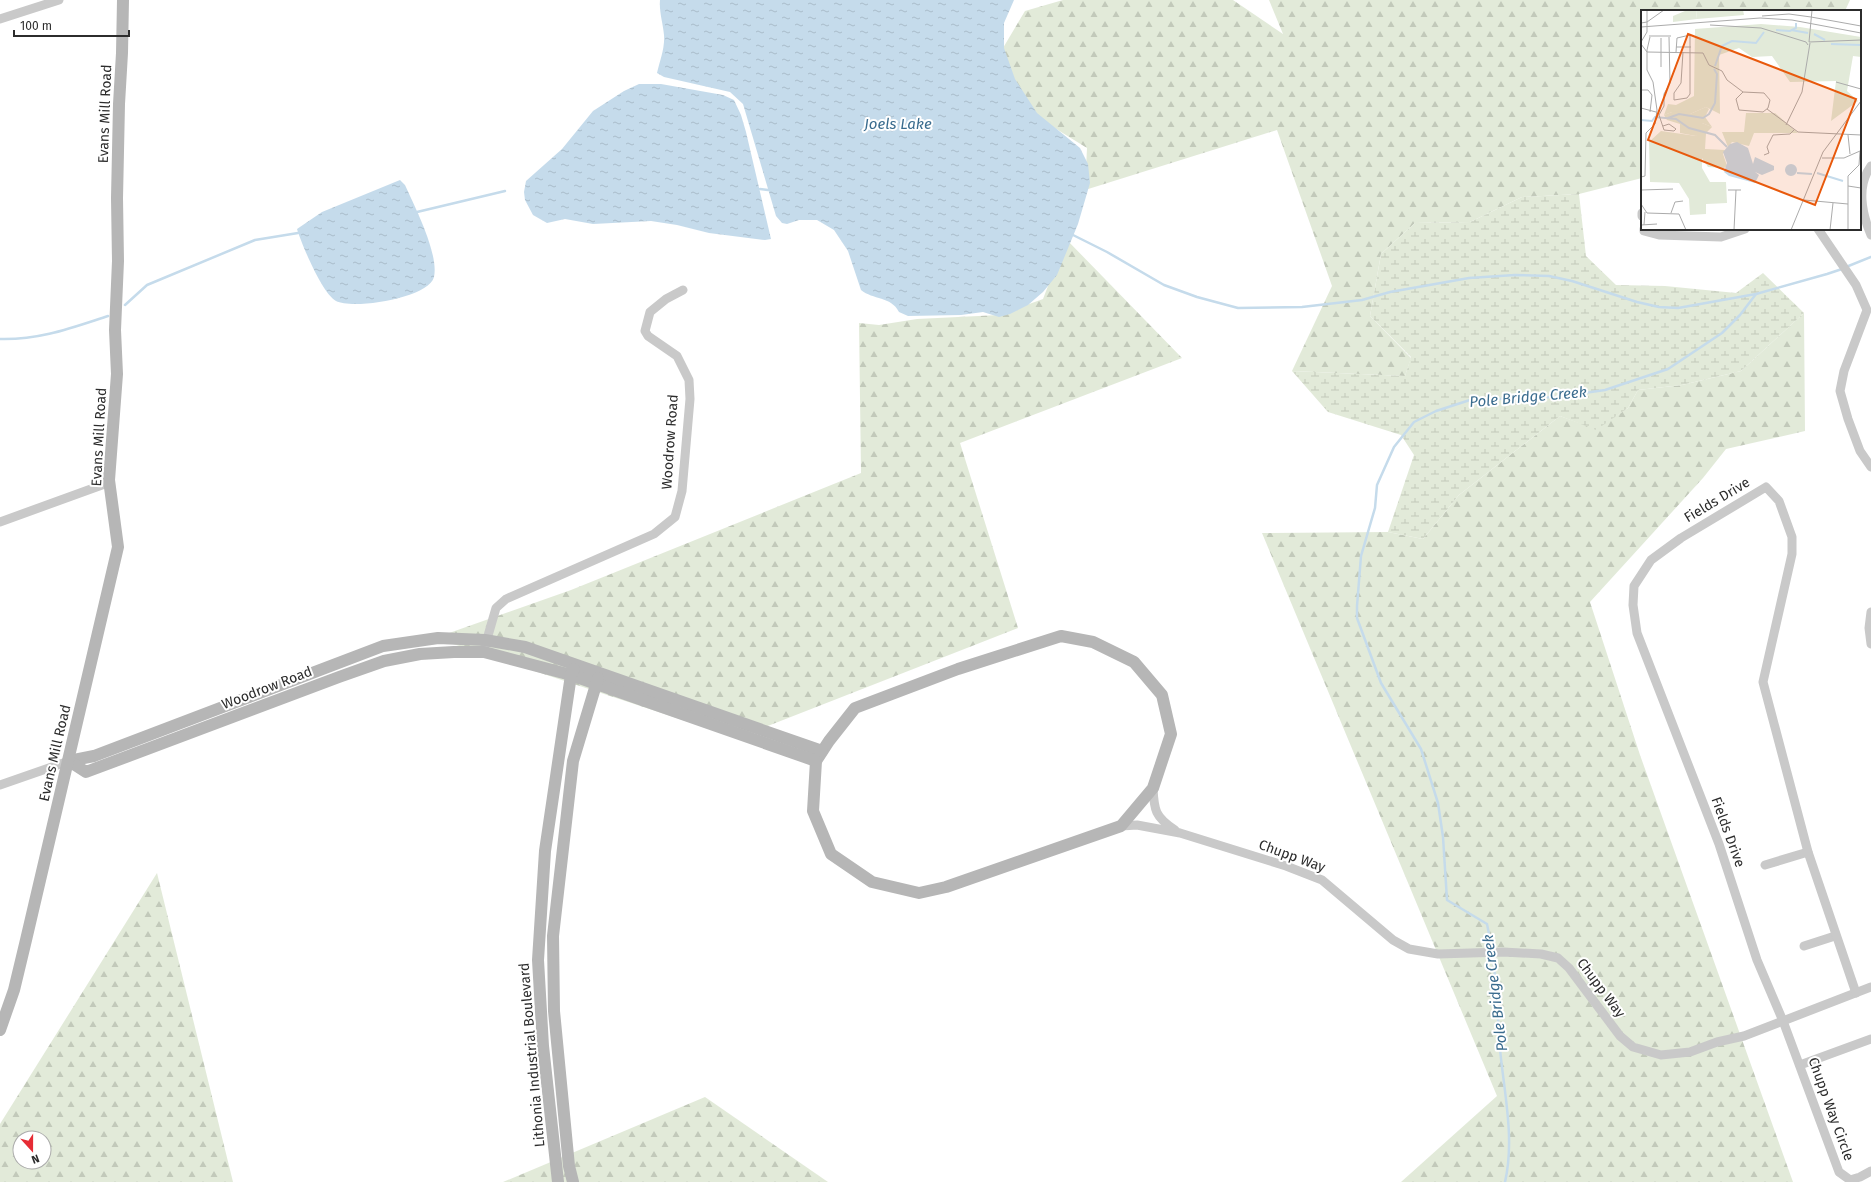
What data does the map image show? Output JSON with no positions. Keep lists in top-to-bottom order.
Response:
{
  "streets": {
    "street": [
      "Evans Mill Road",
      "Woodrow Road",
      "Fields Drive",
      "Chupp Way",
      "Lithonia Industrial Boulevard",
      "Chupp Way Circle"
    ]
  },
  "crossings": [
    ["Evans Mill Road", "Woodrow Road"],
    ["Woodrow Road", "Lithonia Industrial Boulevard"],
    ["Fields Drive", "Chupp Way"],
    ["Fields Drive", "Chupp Way Circle"],
    ["Chupp Way", "Chupp Way Circle"]
  ],
  "water": ["Joels Lake", "Pole Bridge Creek"],
  "scale_bar": "100 m",
  "north": "bottom"
}
